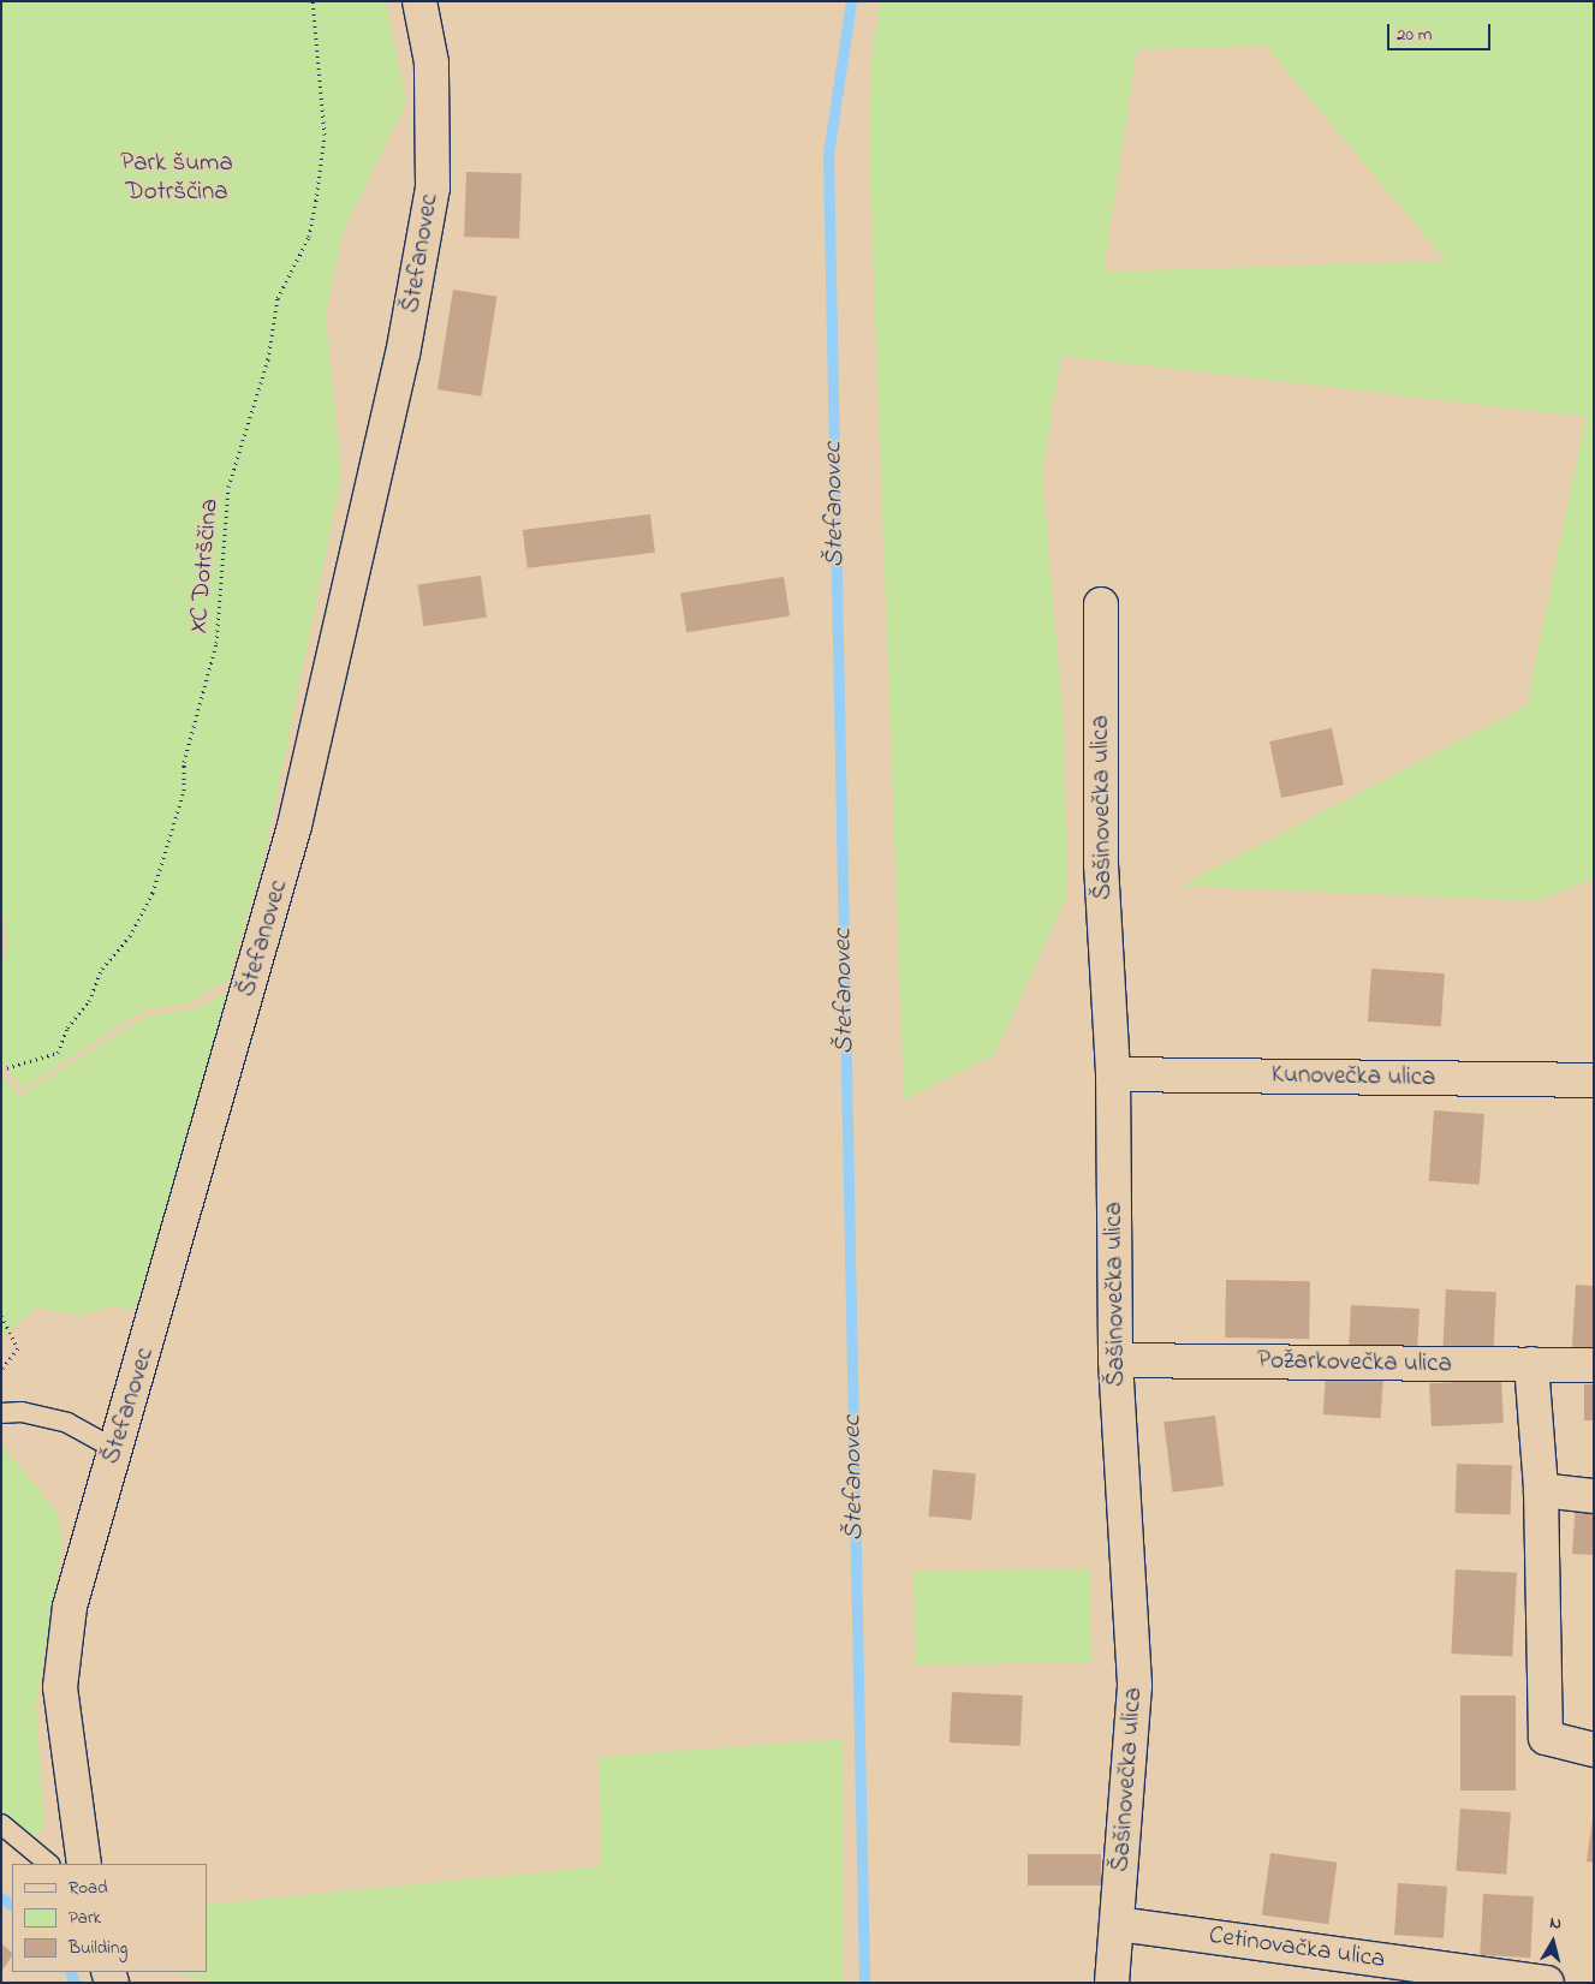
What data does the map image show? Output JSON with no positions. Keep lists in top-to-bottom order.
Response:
{
  "streets": {
    "street": [
      "Štefanovec",
      "Šašinovečka ulica",
      "Kunovečka ulica",
      "Požarkovečka ulica",
      "Cetinovačka ulica"
    ],
    "path": ["XC Dotrščina"]
  },
  "crossings": [
    ["Šašinovečka ulica", "Kunovečka ulica"],
    ["Šašinovečka ulica", "Požarkovečka ulica"],
    ["Šašinovečka ulica", "Cetinovačka ulica"]
  ],
  "water": ["Štefanovec"],
  "parks": ["Park šuma Dotrščina"],
  "legend": ["Road", "Park", "Building"],
  "scale_bar": "20 m",
  "north": "top"
}
